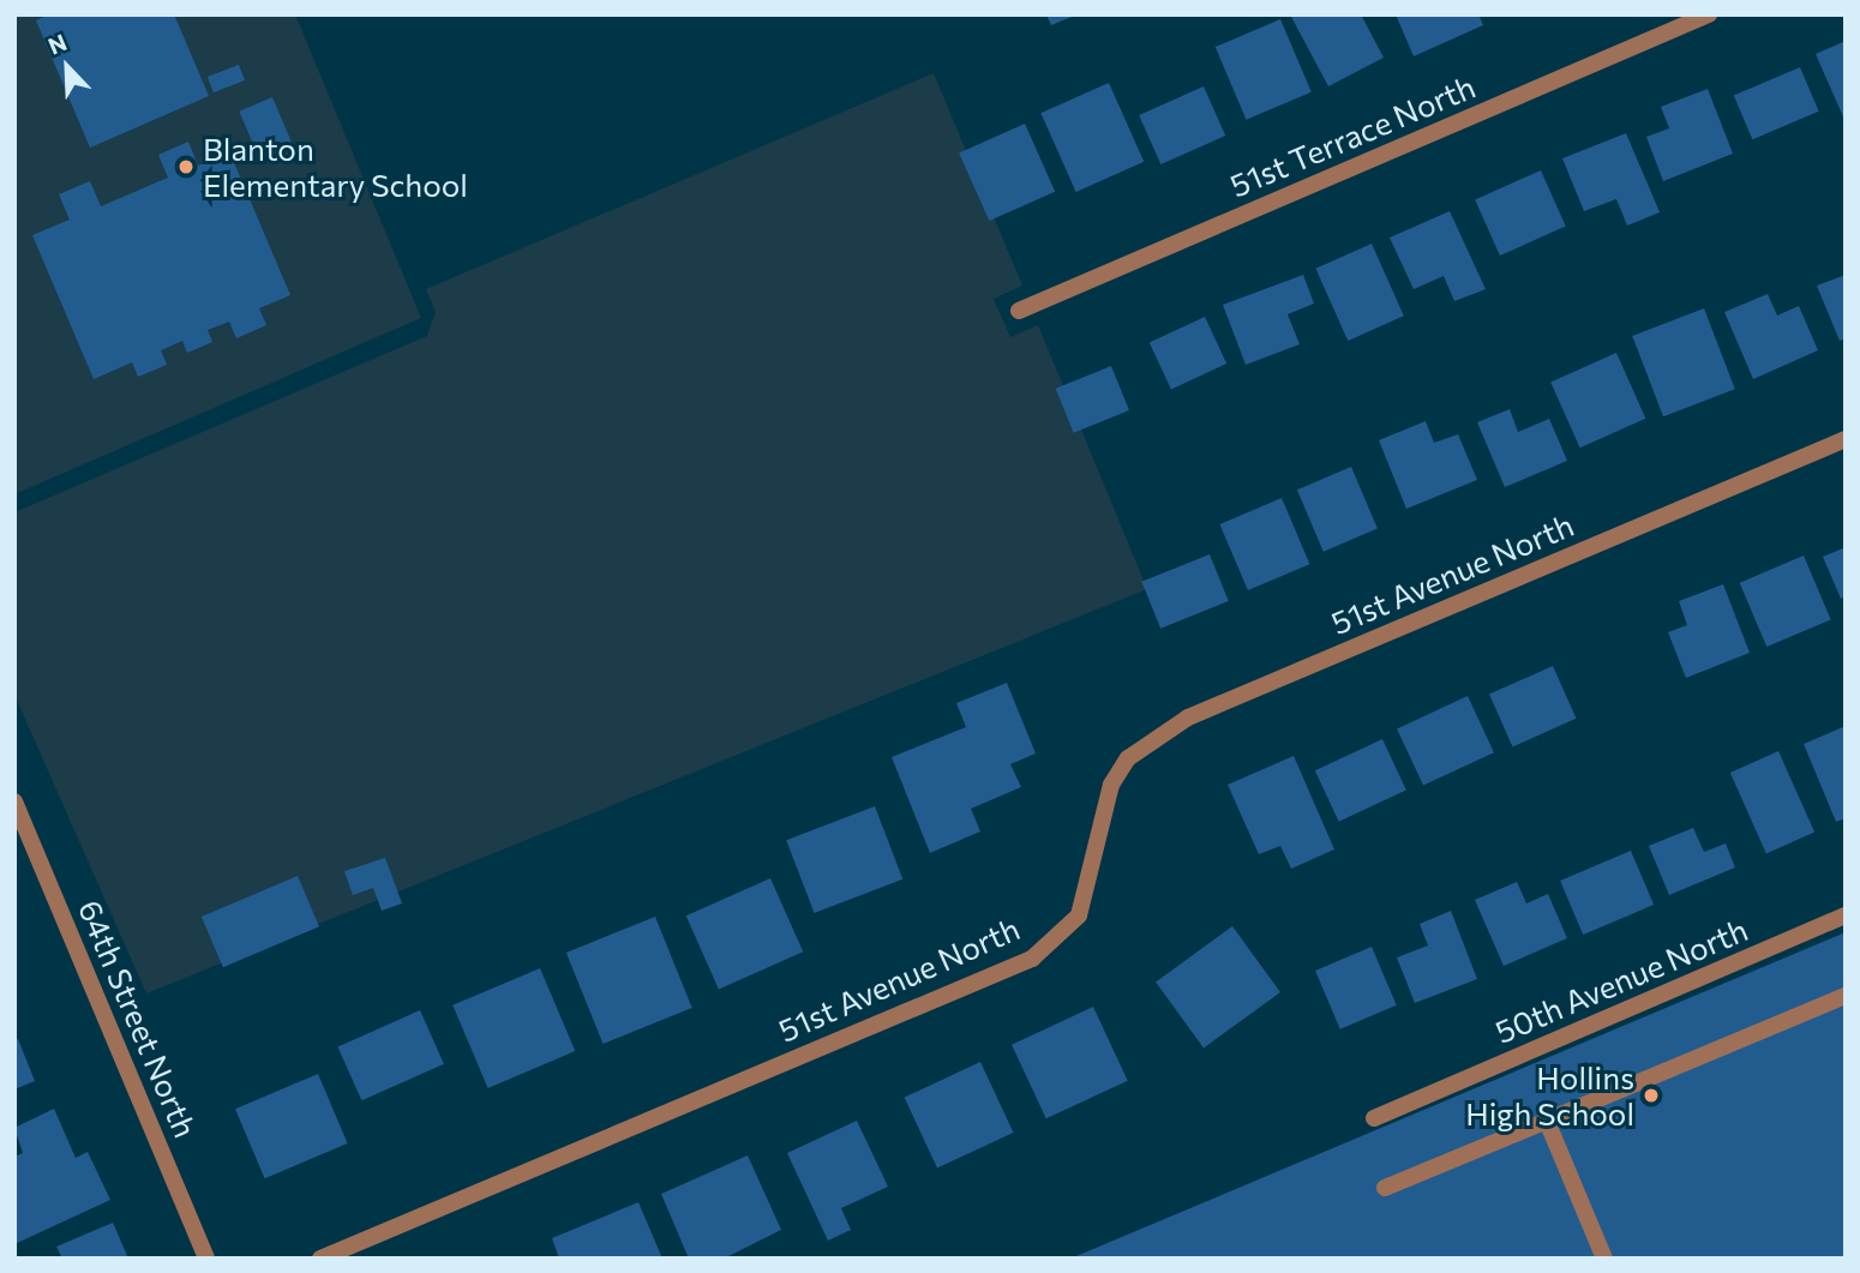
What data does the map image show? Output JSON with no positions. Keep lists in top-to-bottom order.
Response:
{
  "streets": {
    "street": [
      "51st Terrace North",
      "51st Avenue North",
      "50th Avenue North",
      "64th Street North"
    ]
  },
  "places": ["Blanton Elementary School", "Hollins High School"],
  "north": "top left"
}
